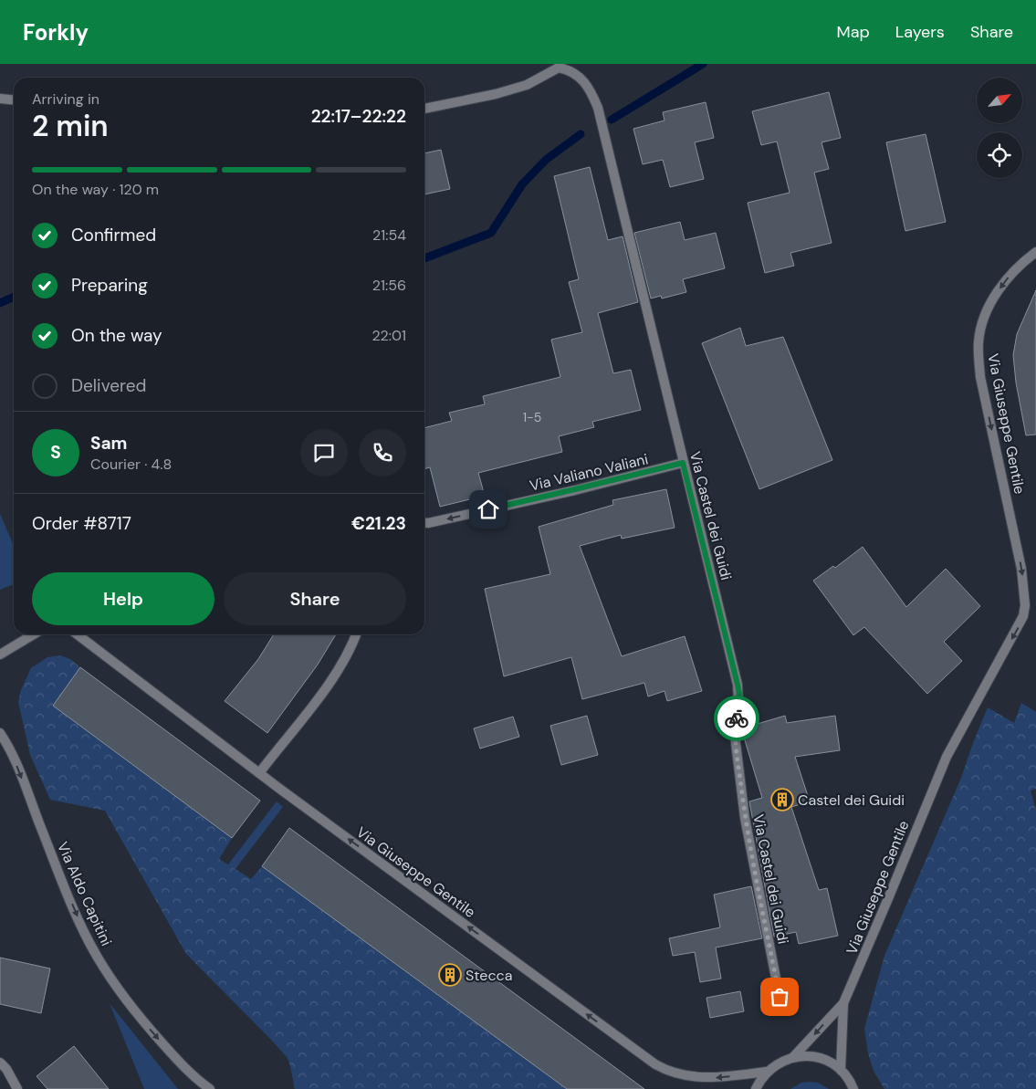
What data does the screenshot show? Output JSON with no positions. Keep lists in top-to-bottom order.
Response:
{
  "streets": {
    "street": [
      "Via Giuseppe Gentile",
      "Via Valiano Valiani",
      "Via Castel dei Guidi",
      "Via Aldo Capitini"
    ]
  },
  "crossings": [
    ["Via Valiano Valiani", "Via Castel dei Guidi"]
  ],
  "one_way": ["Via Valiano Valiani", "Via Aldo Capitini"],
  "places": {
    "building": ["Castel dei Guidi", "Stecca"]
  },
  "house_numbers": ["1-5"],
  "north": "top right",
  "page": {
    "header": "Forkly",
    "nav": ["Map", "Layers", "Share"],
    "heading": ["2 min", "Arriving in", "22:17–22:22"],
    "panel": [
      "Sam",
      "Courier · 4.8",
      "Order #8717",
      "€21.23"
    ],
    "bar": "On the way · 120 m",
    "list": [
      ["Confirmed", "21:54"],
      ["Preparing", "21:56"],
      ["On the way", "22:01"],
      "Delivered"
    ],
    "round": "S",
    "buttons": ["Help", "Share"]
  }
}
